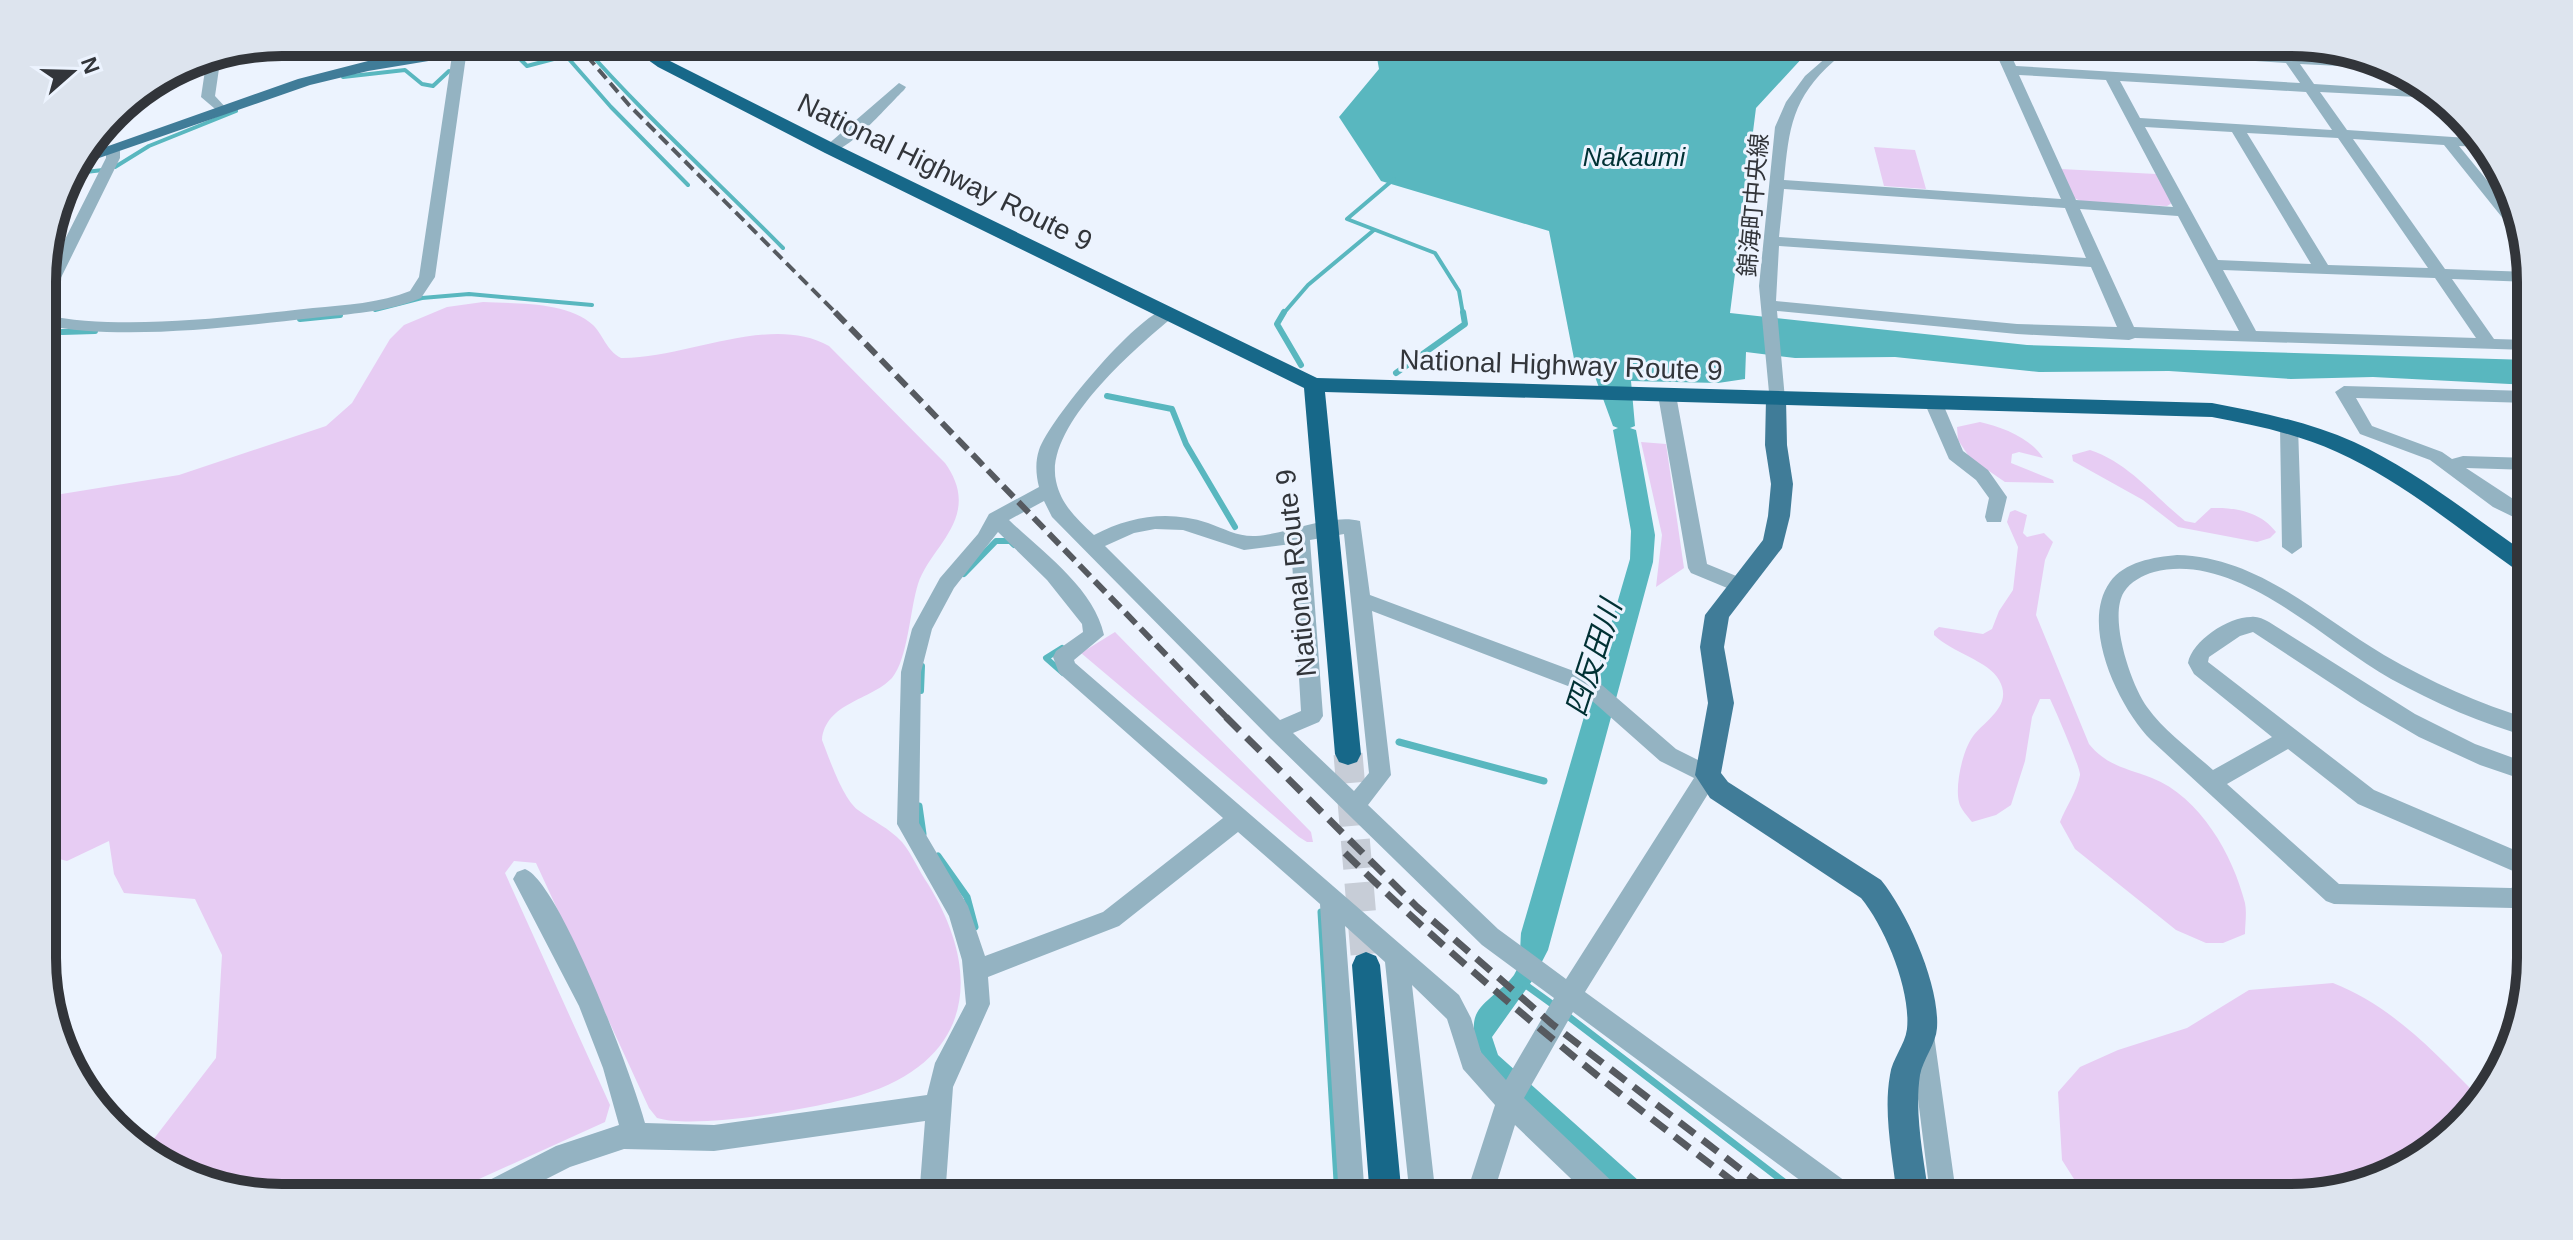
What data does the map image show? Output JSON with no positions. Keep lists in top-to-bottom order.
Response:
{
  "streets": {
    "highway": ["National Highway Route 9", "National Route 9"],
    "street": ["錦海町中央線"]
  },
  "crossings": [
    ["National Highway Route 9", "錦海町中央線"],
    ["National Highway Route 9", "National Route 9"]
  ],
  "water": ["Nakaumi", "四反田川"],
  "north": "right"
}
